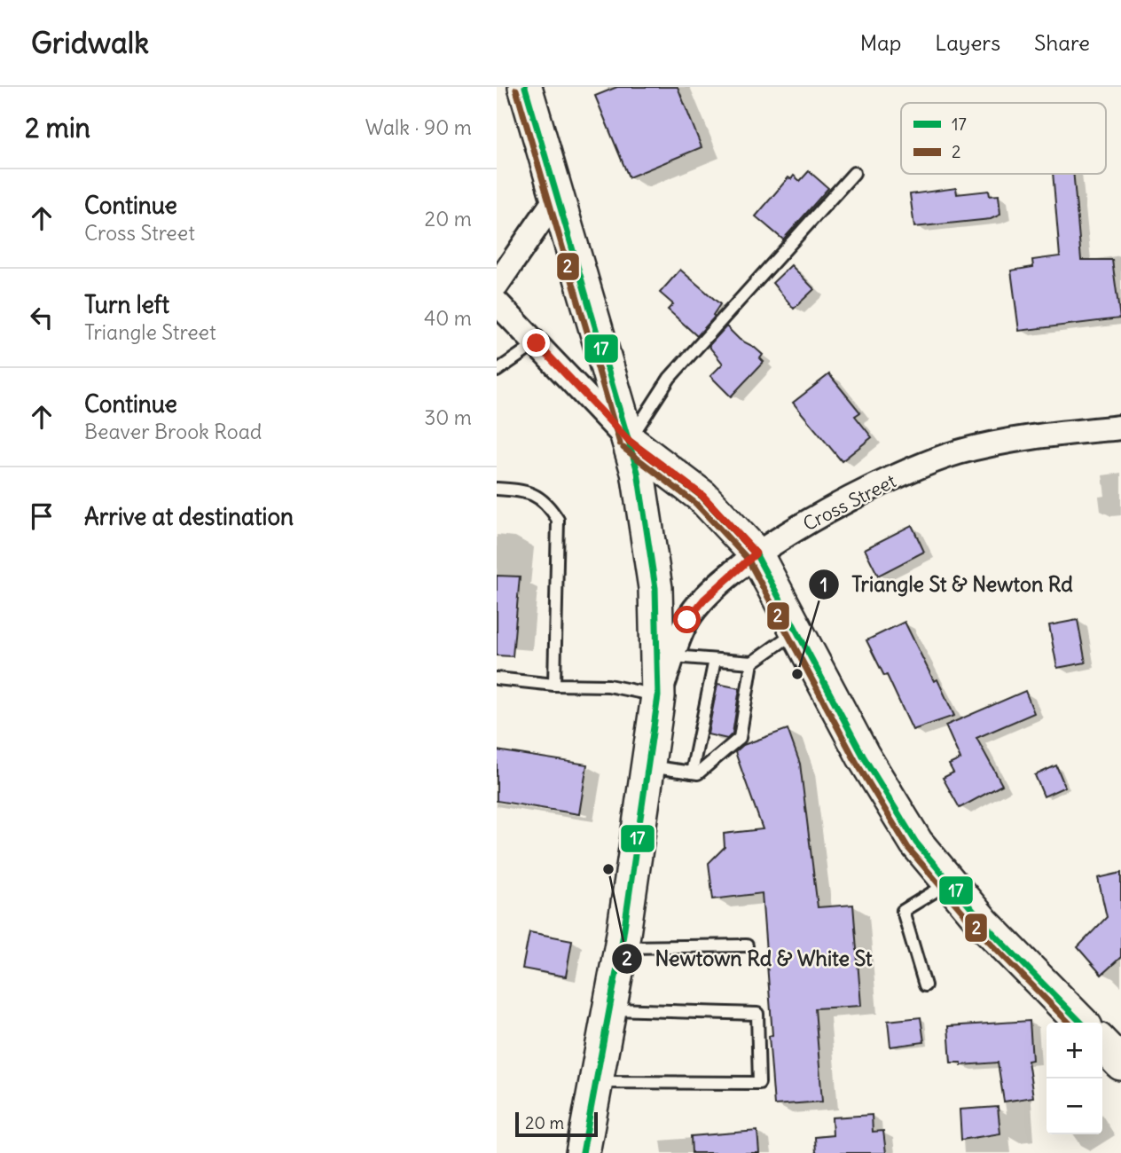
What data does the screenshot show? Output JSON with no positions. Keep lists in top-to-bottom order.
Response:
{
  "streets": {
    "street": ["Cross Street"]
  },
  "places": ["Triangle St & Newton Rd", "Newtown Rd & White St"],
  "lines": ["transit line 17", "transit line 2"],
  "legend": ["17", "2"],
  "scale_bar": "20 m",
  "page": {
    "header": "Gridwalk",
    "nav": ["Map", "Layers", "Share"],
    "heading": ["2 min", "Walk · 90 m"],
    "list": [
      ["Continue", "Cross Street", "20 m"],
      ["Turn left", "Triangle Street", "40 m"],
      ["Continue", "Beaver Brook Road", "30 m"],
      "Arrive at destination"
    ],
    "map_buttons": ["+", "−"],
    "scale": "20 m"
  }
}
